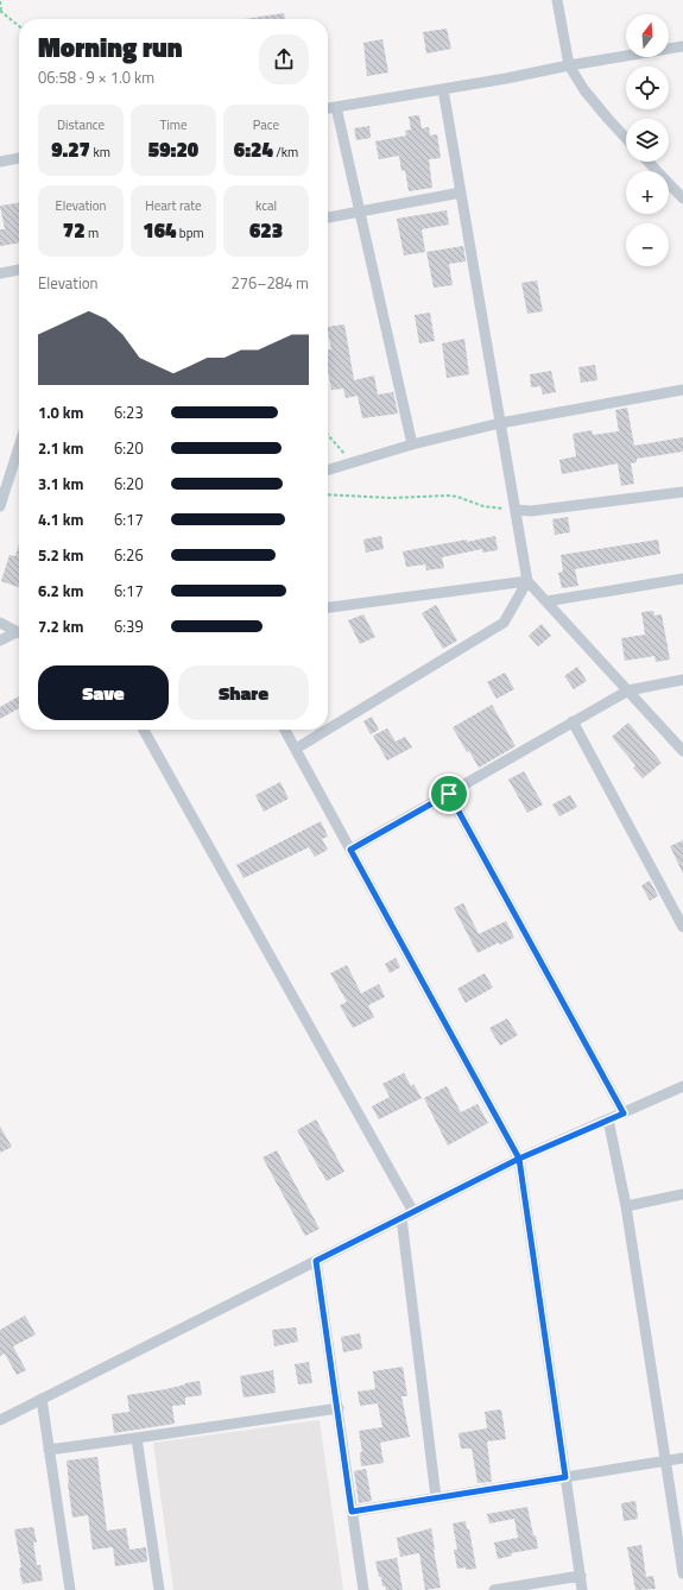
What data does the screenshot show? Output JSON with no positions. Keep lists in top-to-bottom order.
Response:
{
  "north": "top",
  "page": {
    "map_buttons": ["+", "−"],
    "heading": ["Morning run", "06:58 · 9 × 1.0 km"],
    "stats": [
      ["Distance", "9.27 km"],
      ["Time", "59:20"],
      ["Pace", "6:24 /km"],
      ["Elevation", "72 m"],
      ["Heart rate", "164 bpm"],
      ["kcal", "623"]
    ],
    "chart": ["Elevation", "276–284 m"],
    "list": [
      {
        "name": "1.0 km",
        "note": "6:23"
      },
      {
        "name": "2.1 km",
        "note": "6:20"
      },
      {
        "name": "3.1 km",
        "note": "6:20"
      },
      {
        "name": "4.1 km",
        "note": "6:17"
      },
      {
        "name": "5.2 km",
        "note": "6:26"
      },
      {
        "name": "6.2 km",
        "note": "6:17"
      },
      {
        "name": "7.2 km",
        "note": "6:39"
      }
    ],
    "buttons": ["Save", "Share"]
  }
}
